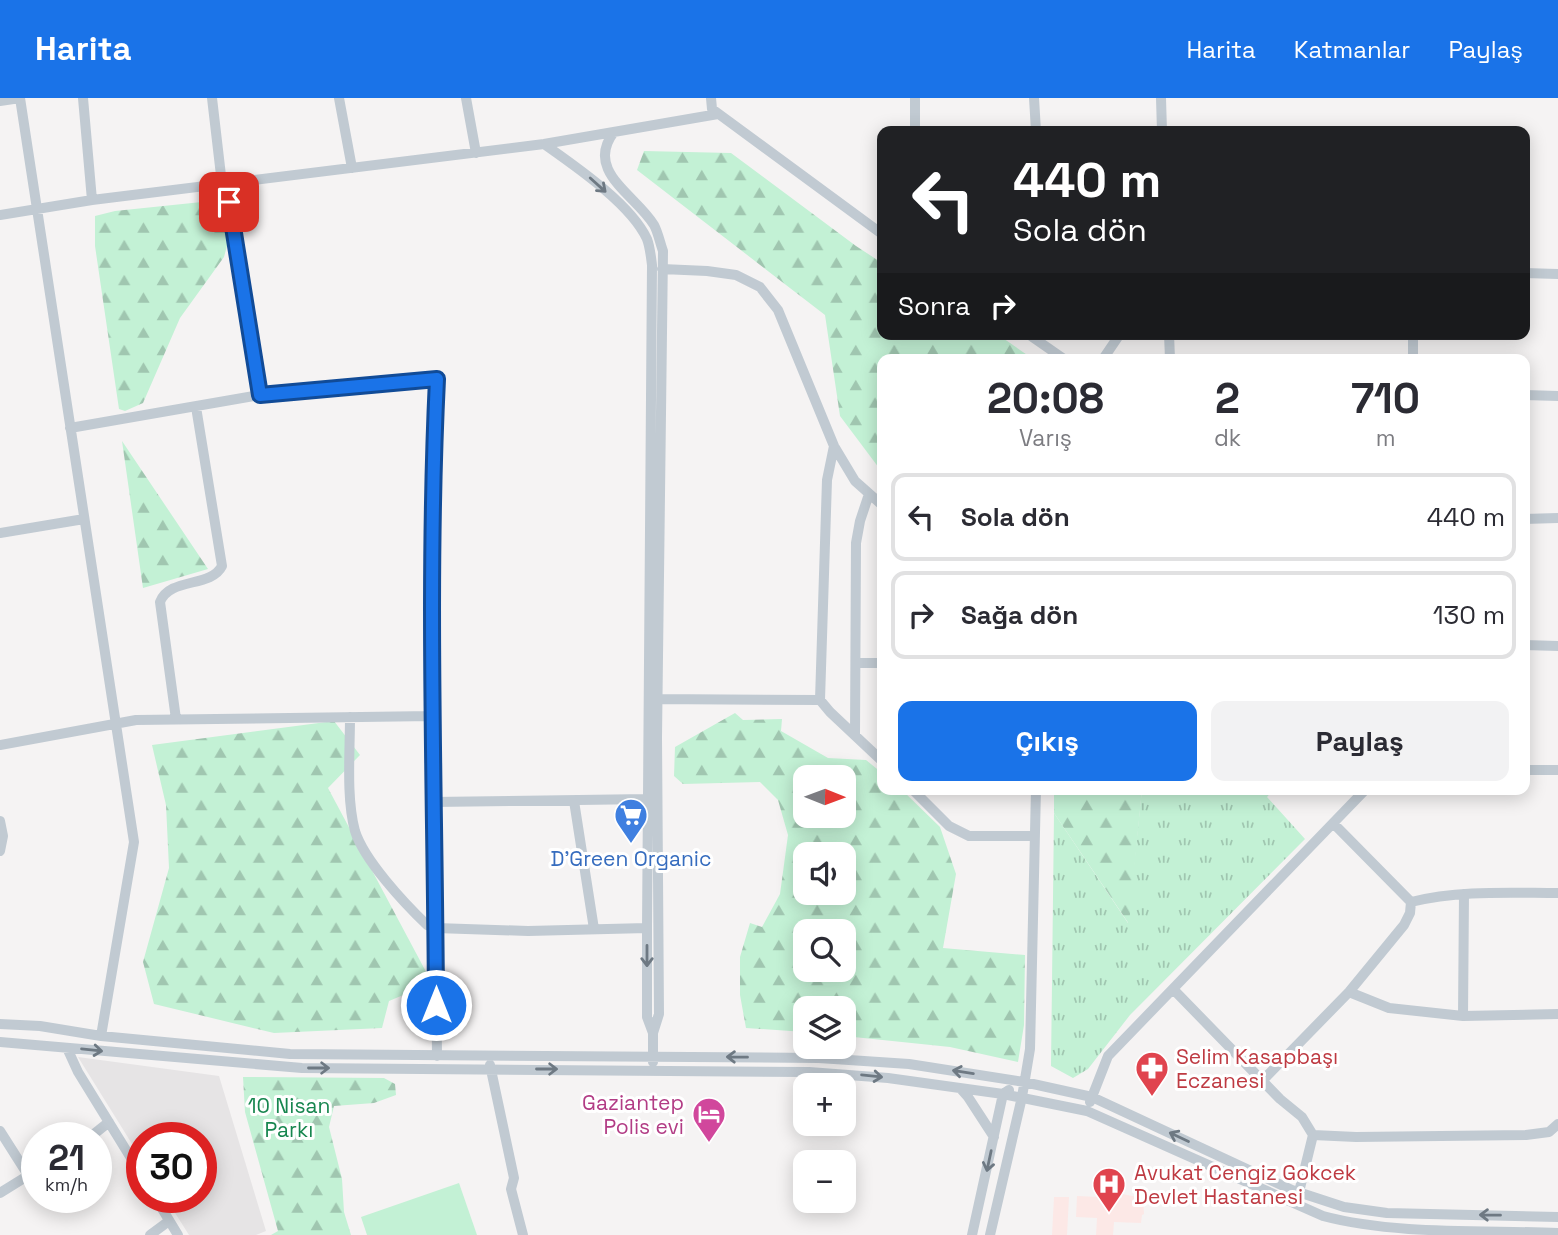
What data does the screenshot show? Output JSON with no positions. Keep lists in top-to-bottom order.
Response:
{
  "parks": ["10 Nisan Parkı"],
  "places": {
    "supermarket": ["D'Green Organic"],
    "pharmacy": ["Selim Kasapbaşı Eczanesi"],
    "hotel": ["Gaziantep Polis evi"],
    "hospital": ["Avukat Cengiz Gokcek Devlet Hastanesi"]
  },
  "north": "right",
  "page": {
    "header": "Harita",
    "nav": ["Harita", "Katmanlar", "Paylaş"],
    "turn": ["440 m", "Sola dön"],
    "then": "Sonra",
    "eta": [
      "20:08",
      "Varış",
      "2",
      "dk",
      "710",
      "m"
    ],
    "list": [
      {
        "name": "Sola dön",
        "value": "440 m"
      },
      {
        "name": "Sağa dön",
        "value": "130 m"
      }
    ],
    "buttons": ["Çıkış", "Paylaş"],
    "map_buttons": ["+", "−"],
    "speed": "21 km/h",
    "limit": "30"
  }
}
